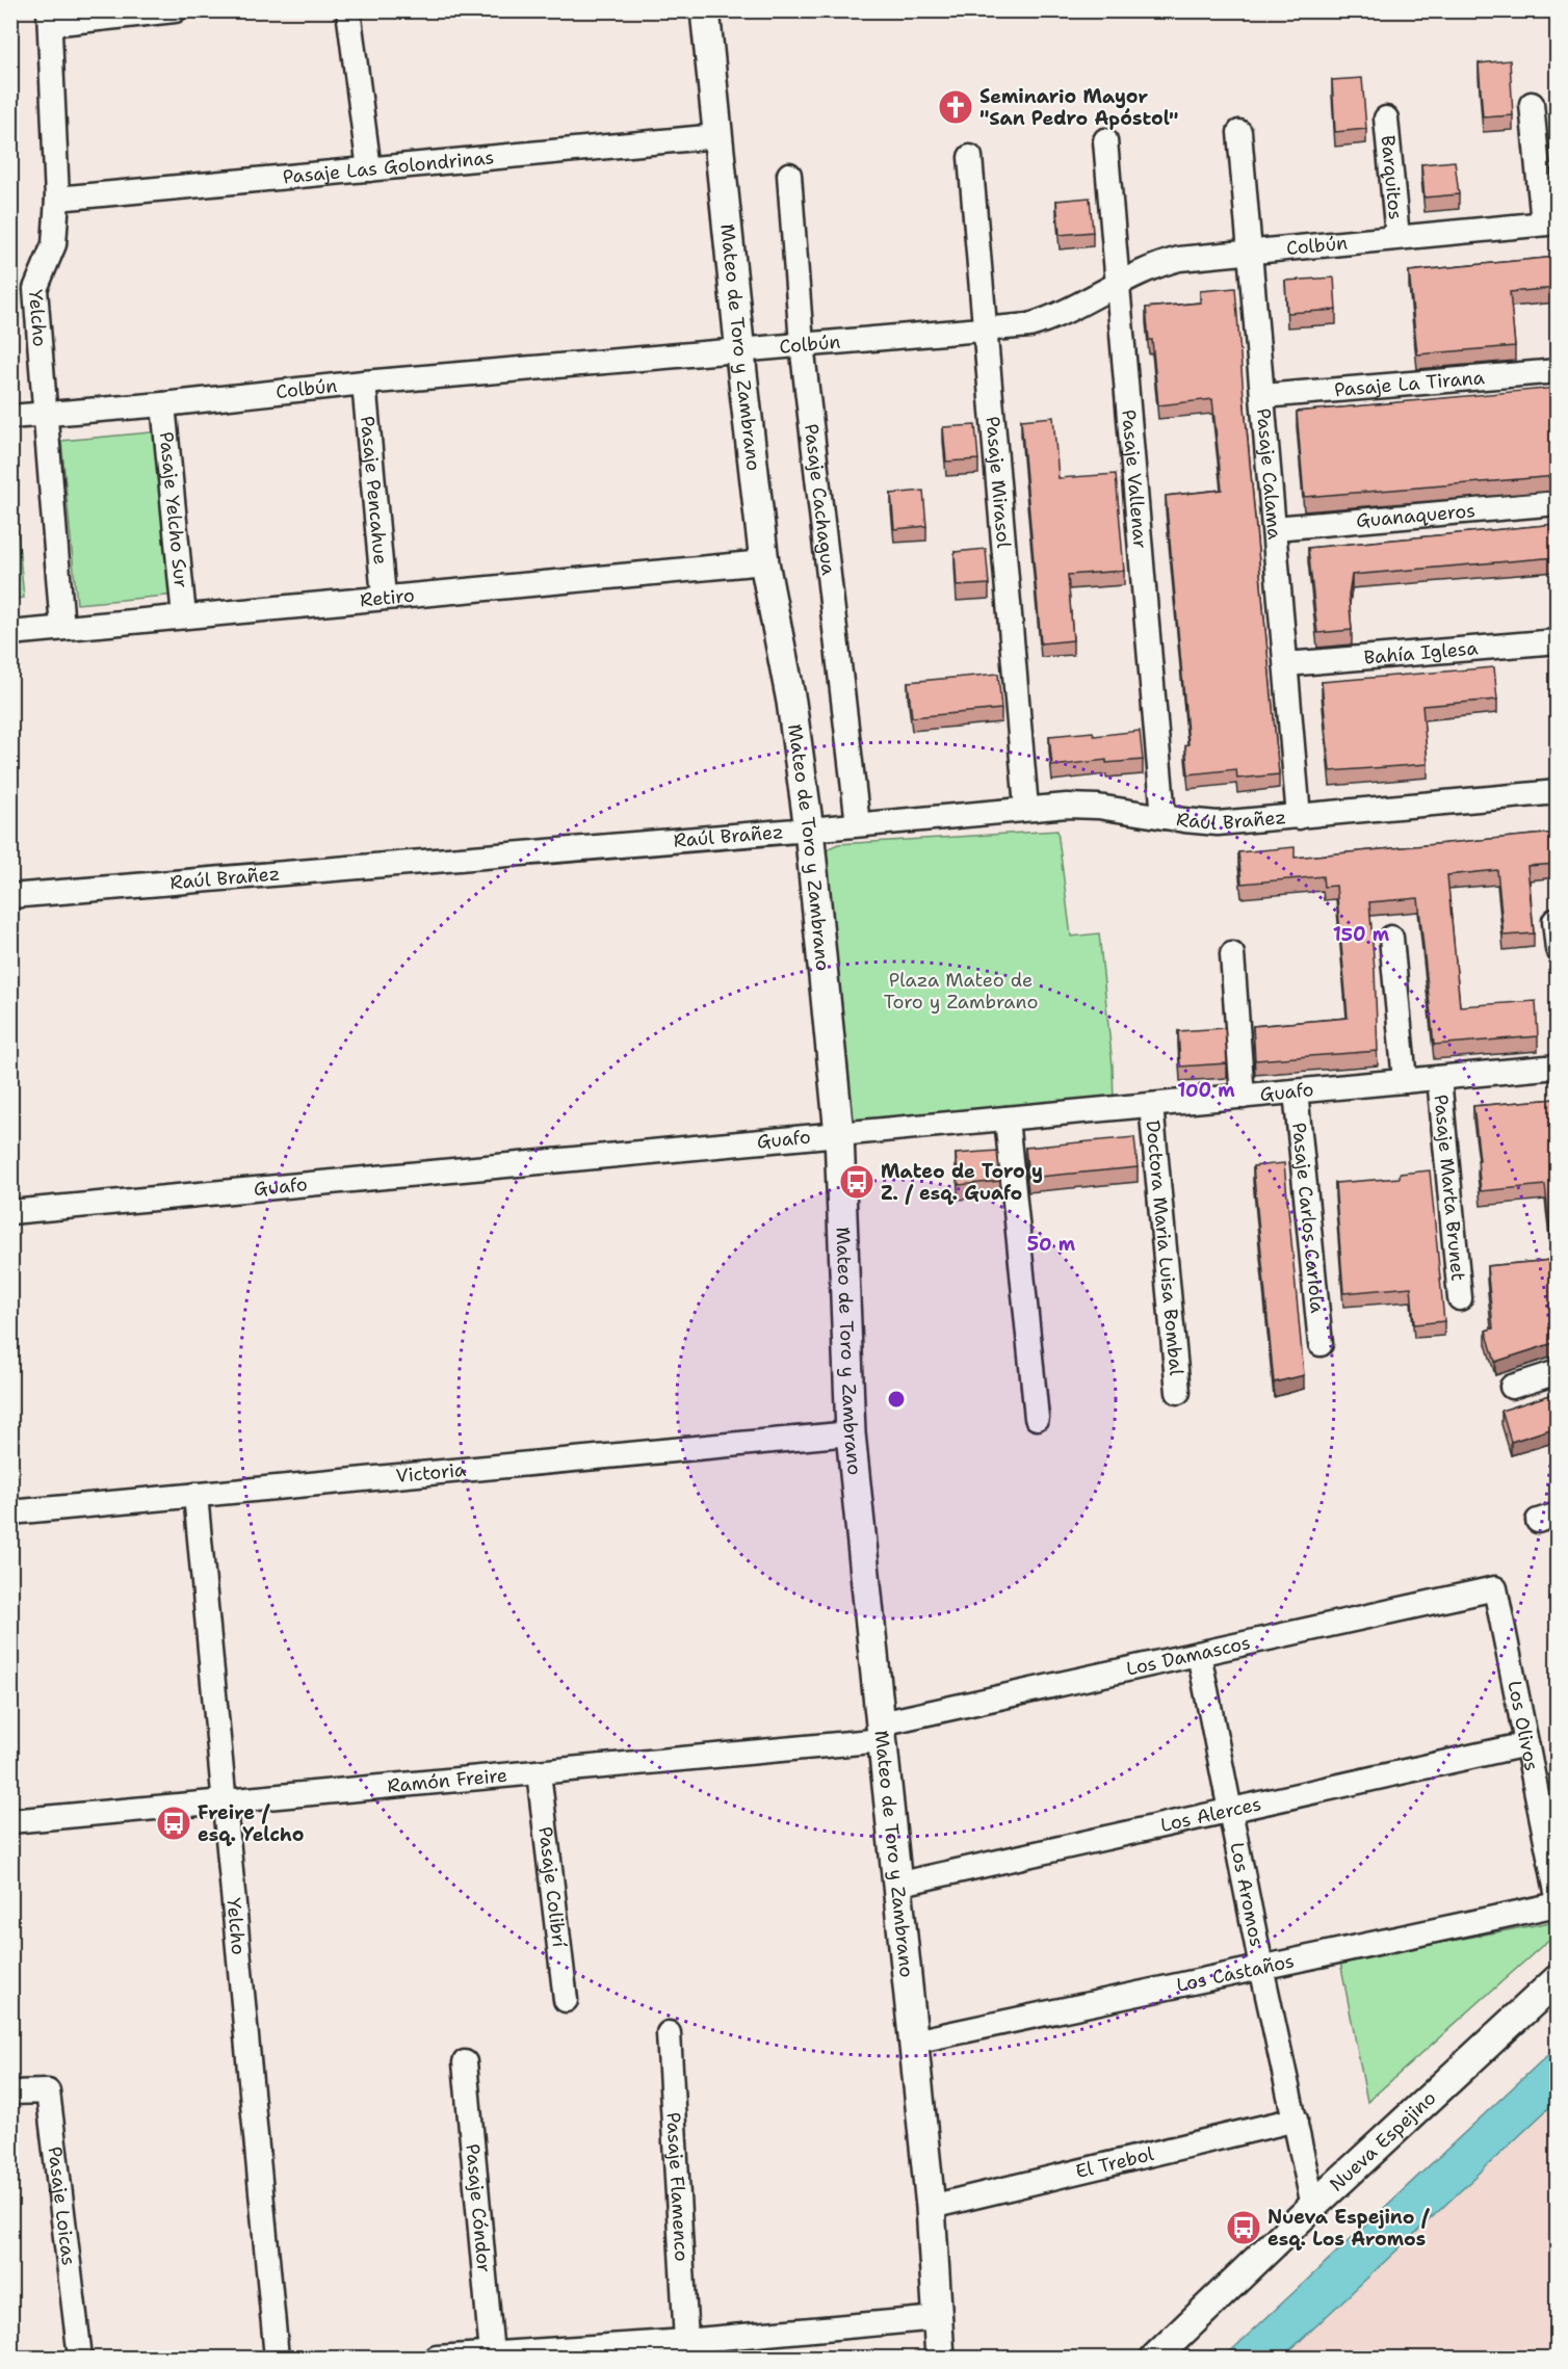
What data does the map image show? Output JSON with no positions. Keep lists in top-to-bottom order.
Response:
{
  "streets": {
    "street": [
      "Pasaje Las Golondrinas",
      "Barquitos",
      "Colbún",
      "Yelcho",
      "Mateo de Toro y Zambrano",
      "Pasaje La Tirana",
      "Pasaje Calama",
      "Pasaje Vallenar",
      "Pasaje Mirasol",
      "Pasaje Pencahue",
      "Pasaje Cachagua",
      "Pasaje Yelcho Sur",
      "Guanaqueros",
      "Retiro",
      "Bahía Iglesa",
      "Raúl Brañez",
      "Guafo",
      "Pasaje Marta Brunet",
      "Pasaje Carlos Cariola",
      "Doctora Maria Luisa Bombal",
      "Victoria",
      "Los Damascos",
      "Los Olivos",
      "Ramón Freire",
      "Los Alerces",
      "Pasaje Colibrí",
      "Los Aromos",
      "Los Castaños",
      "Nueva Espejino",
      "El Trebol",
      "Pasaje Flamenco",
      "Pasaje Loicas",
      "Pasaje Cóndor"
    ]
  },
  "crossings": [
    ["Pasaje Las Golondrinas", "Yelcho"],
    ["Pasaje Las Golondrinas", "Mateo de Toro y Zambrano"],
    ["Barquitos", "Colbún"],
    ["Colbún", "Yelcho"],
    ["Colbún", "Mateo de Toro y Zambrano"],
    ["Colbún", "Pasaje Calama"],
    ["Colbún", "Pasaje Vallenar"],
    ["Colbún", "Pasaje Mirasol"],
    ["Colbún", "Pasaje Pencahue"],
    ["Colbún", "Pasaje Cachagua"],
    ["Colbún", "Pasaje Yelcho Sur"],
    ["Yelcho", "Retiro"],
    ["Yelcho", "Victoria"],
    ["Yelcho", "Ramón Freire"],
    ["Mateo de Toro y Zambrano", "Retiro"],
    ["Mateo de Toro y Zambrano", "Raúl Brañez"],
    ["Mateo de Toro y Zambrano", "Guafo"],
    ["Mateo de Toro y Zambrano", "Victoria"],
    ["Mateo de Toro y Zambrano", "Los Damascos"],
    ["Mateo de Toro y Zambrano", "Ramón Freire"],
    ["Mateo de Toro y Zambrano", "Los Alerces"],
    ["Mateo de Toro y Zambrano", "Los Castaños"],
    ["Mateo de Toro y Zambrano", "El Trebol"],
    ["Pasaje La Tirana", "Pasaje Calama"],
    ["Pasaje Calama", "Guanaqueros"],
    ["Pasaje Calama", "Bahía Iglesa"],
    ["Pasaje Calama", "Raúl Brañez"],
    ["Pasaje Vallenar", "Raúl Brañez"],
    ["Pasaje Mirasol", "Raúl Brañez"],
    ["Pasaje Pencahue", "Retiro"],
    ["Pasaje Cachagua", "Raúl Brañez"],
    ["Pasaje Yelcho Sur", "Retiro"],
    ["Guafo", "Pasaje Marta Brunet"],
    ["Guafo", "Pasaje Carlos Cariola"],
    ["Guafo", "Doctora Maria Luisa Bombal"],
    ["Los Damascos", "Los Olivos"],
    ["Los Damascos", "Ramón Freire"],
    ["Los Damascos", "Los Aromos"],
    ["Los Olivos", "Los Alerces"],
    ["Ramón Freire", "Pasaje Colibrí"],
    ["Los Alerces", "Los Aromos"],
    ["Los Aromos", "Los Castaños"],
    ["Los Aromos", "Nueva Espejino"],
    ["Los Aromos", "El Trebol"]
  ],
  "parks": ["Plaza Mateo de Toro y Zambrano"],
  "places": {
    "church": ["Seminario Mayor \"San Pedro Apóstol\""],
    "bus stop": ["Mateo de Toro y Z. / esq. Guafo", "Freire / esq. Yelcho", "Nueva Espejino / esq. Los Aromos"]
  },
  "rings": ["150 m", "100 m", "50 m"]
}
